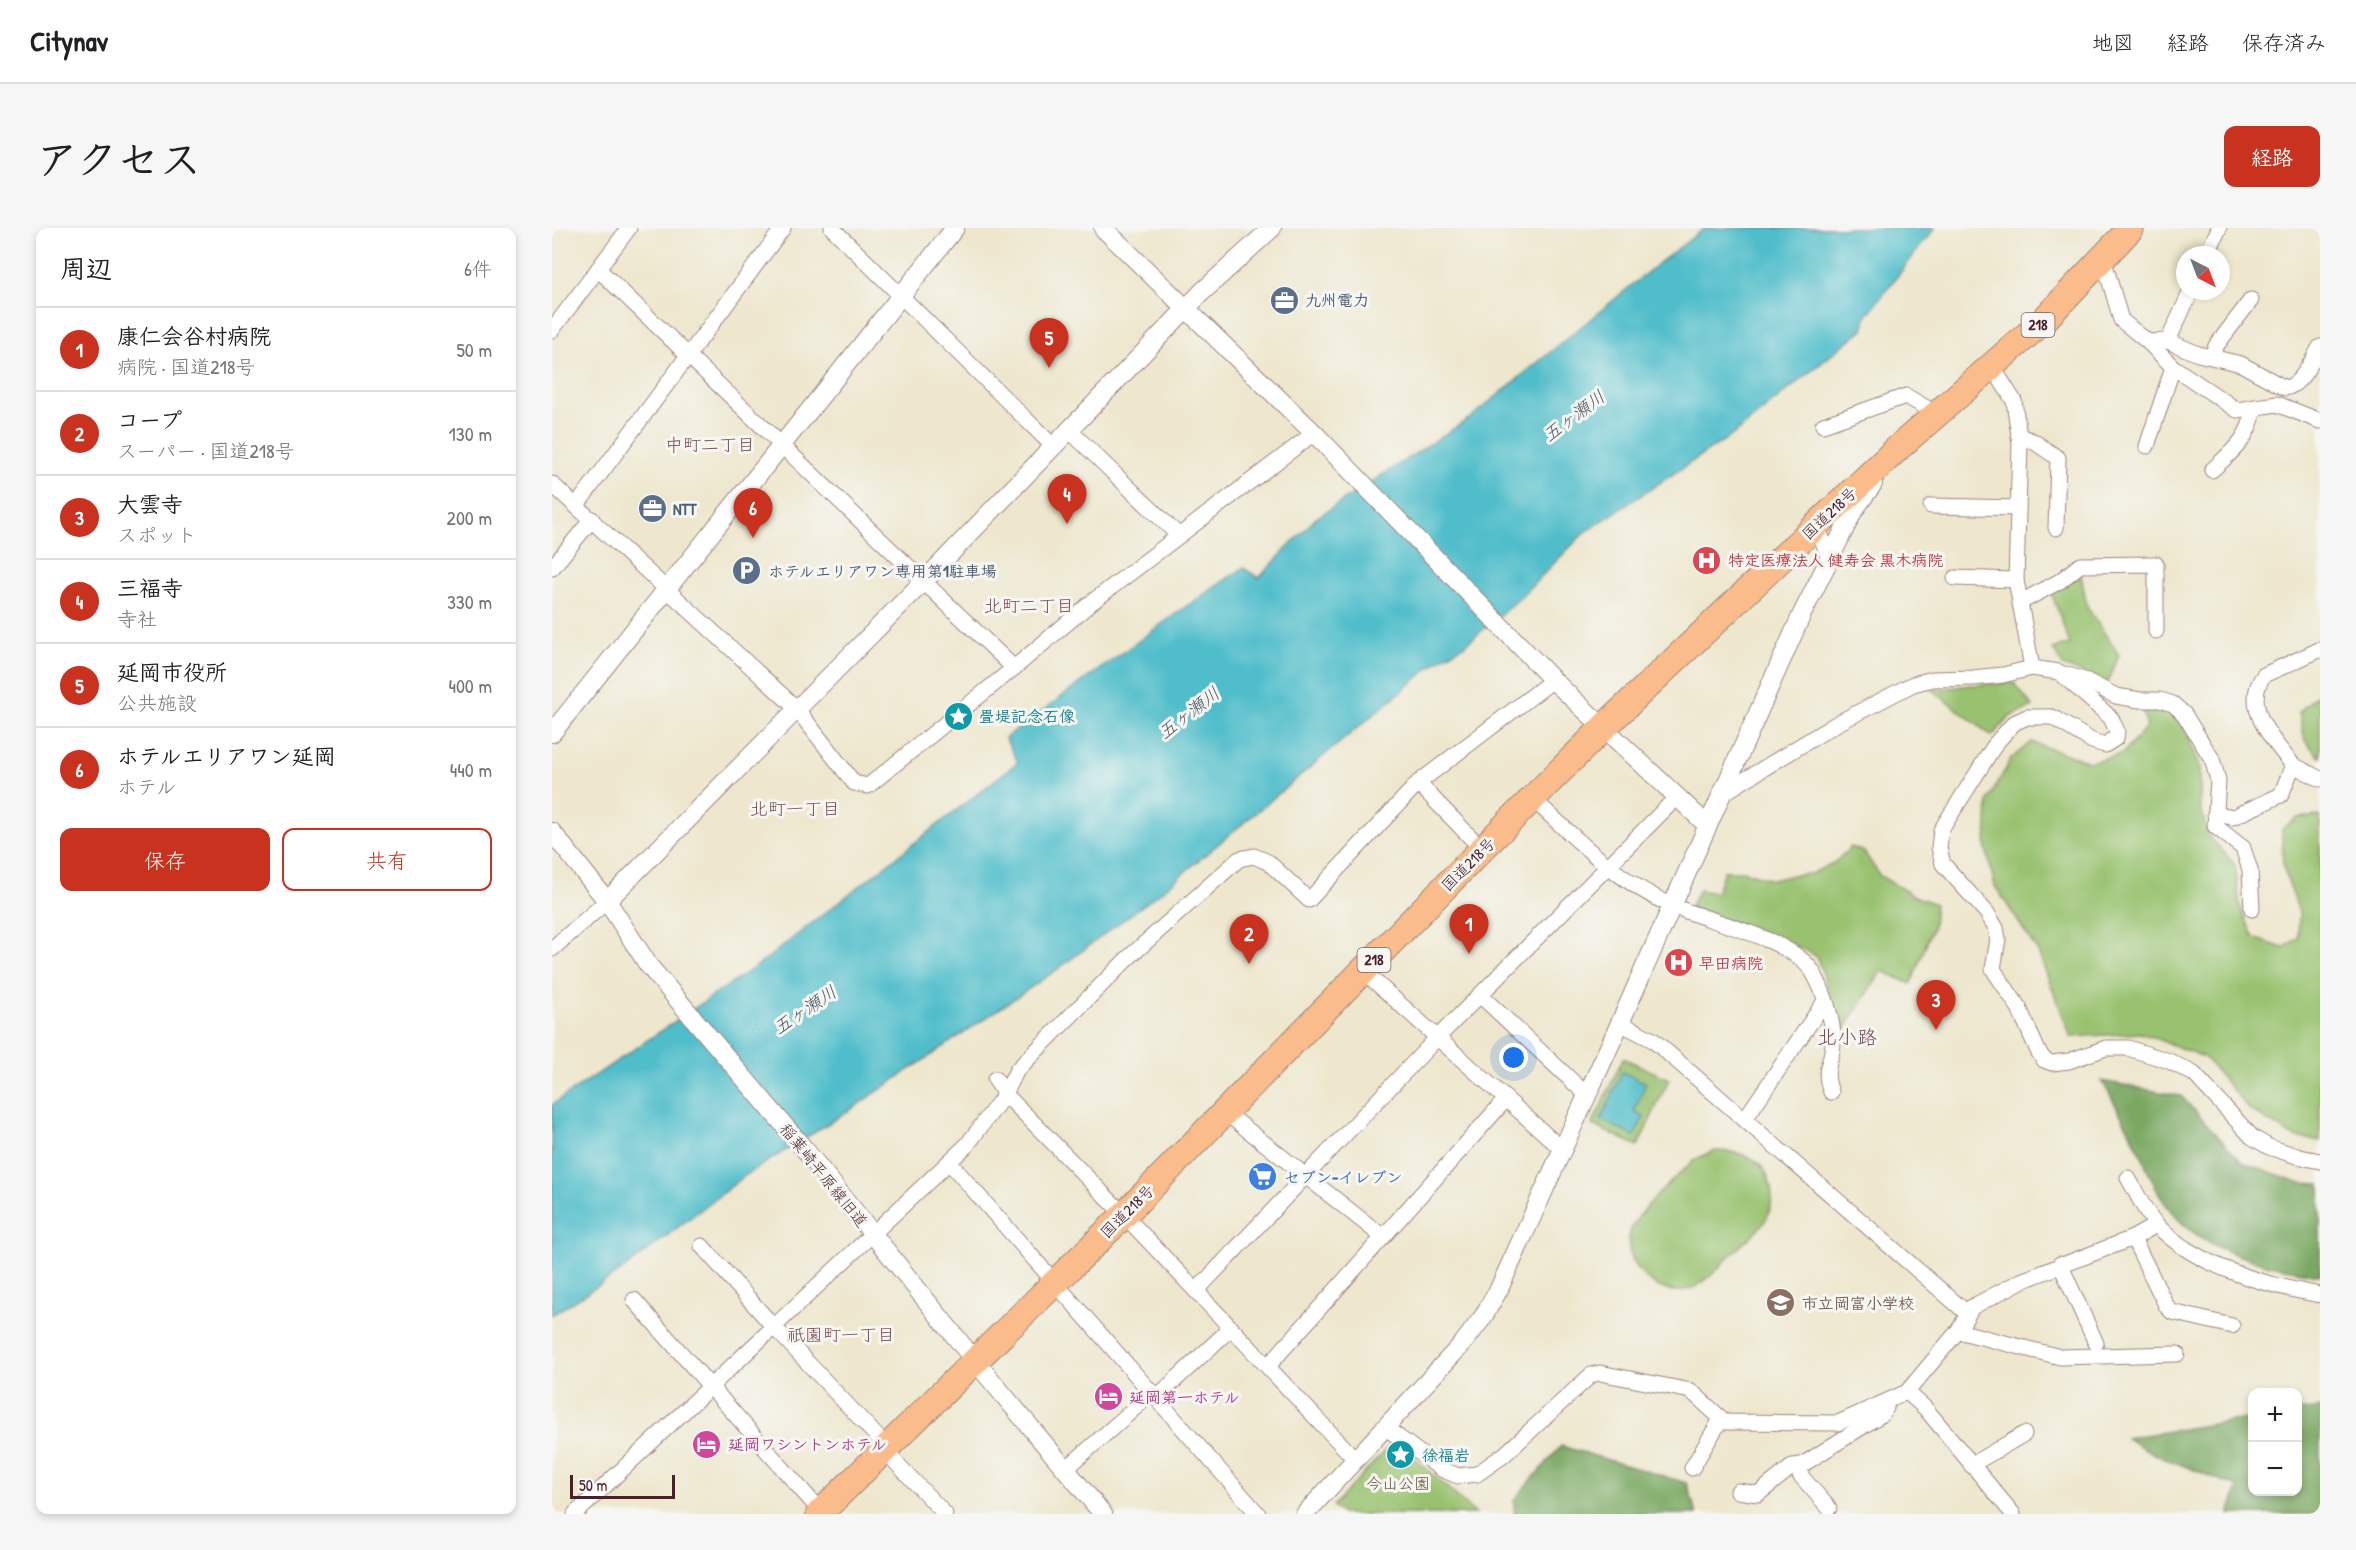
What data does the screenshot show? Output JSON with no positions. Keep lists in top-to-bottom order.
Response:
{
  "streets": {
    "highway": ["218", "国道218号"],
    "street": ["稲葉崎平原線旧道"]
  },
  "crossings": [
    ["国道218号", "稲葉崎平原線旧道"]
  ],
  "districts": [
    "中町二丁目",
    "北町二丁目",
    "北町一丁目",
    "北小路",
    "祇園町一丁目"
  ],
  "water": ["五ヶ瀬川"],
  "parks": ["今山公園"],
  "places": {
    "office": ["九州電力", "NTT"],
    "hospital": ["特定医療法人 健寿会 黒木病院", "早田病院"],
    "parking": ["ホテルエリアワン専用第1駐車場"],
    "place": ["畳堤記念石像", "徐福岩"],
    "supermarket": ["セブン-イレブン"],
    "school or university": ["市立岡富小学校"],
    "hotel": ["延岡第一ホテル", "延岡ワシントンホテル"]
  },
  "scale_bar": "50 m",
  "north": "bottom right",
  "page": {
    "header": "Citynav",
    "nav": ["地図", "経路", "保存済み"],
    "title": "アクセス",
    "buttons": [
      "経路",
      ["保存", "共有"]
    ],
    "heading": ["周辺", "6件"],
    "list": [
      {
        "mark": "1",
        "name": "康仁会谷村病院",
        "note": "病院 · 国道218号",
        "value": "50 m"
      },
      {
        "mark": "2",
        "name": "コープ",
        "note": "スーパー · 国道218号",
        "value": "130 m"
      },
      {
        "mark": "3",
        "name": "大雲寺",
        "note": "スポット",
        "value": "200 m"
      },
      {
        "mark": "4",
        "name": "三福寺",
        "note": "寺社",
        "value": "330 m"
      },
      {
        "mark": "5",
        "name": "延岡市役所",
        "note": "公共施設",
        "value": "400 m"
      },
      {
        "mark": "6",
        "name": "ホテルエリアワン延岡",
        "note": "ホテル",
        "value": "440 m"
      }
    ],
    "pins": [
      "5",
      "4",
      "6",
      "1",
      "2",
      "3"
    ],
    "map_buttons": ["+", "−"],
    "scale": "50 m"
  }
}
